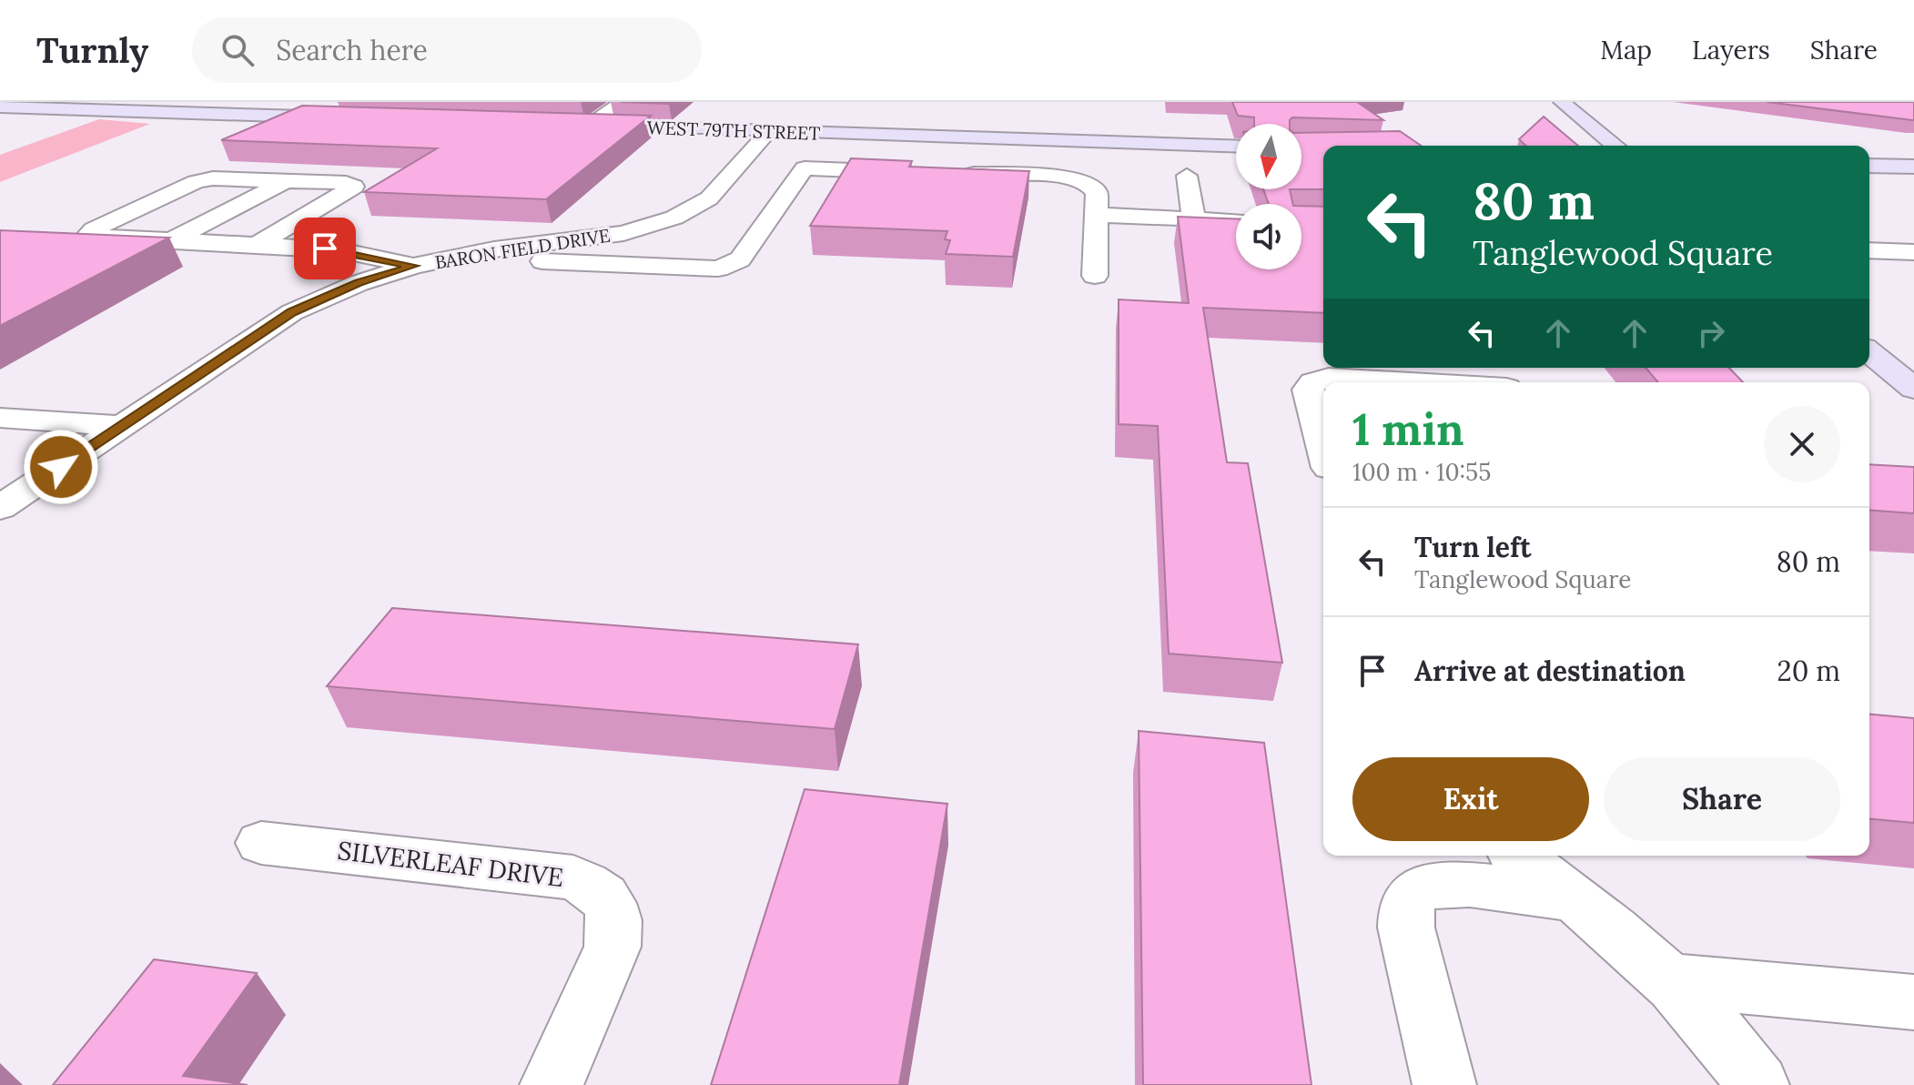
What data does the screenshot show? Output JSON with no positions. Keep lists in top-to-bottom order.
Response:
{
  "streets": {
    "main road": ["WEST 79TH STREET"],
    "street": ["BARON FIELD DRIVE", "SILVERLEAF DRIVE"]
  },
  "crossings": [
    ["WEST 79TH STREET", "BARON FIELD DRIVE"]
  ],
  "north": "bottom",
  "page": {
    "header": "Turnly",
    "search": "Search here",
    "nav": ["Map", "Layers", "Share"],
    "turn": ["80 m", "Tanglewood Square"],
    "heading": ["1 min", "100 m · 10:55"],
    "list": [
      {
        "name": "Turn left",
        "note": "Tanglewood Square",
        "value": "80 m"
      },
      {
        "name": "Arrive at destination",
        "value": "20 m"
      }
    ],
    "buttons": ["Exit", "Share"]
  }
}
